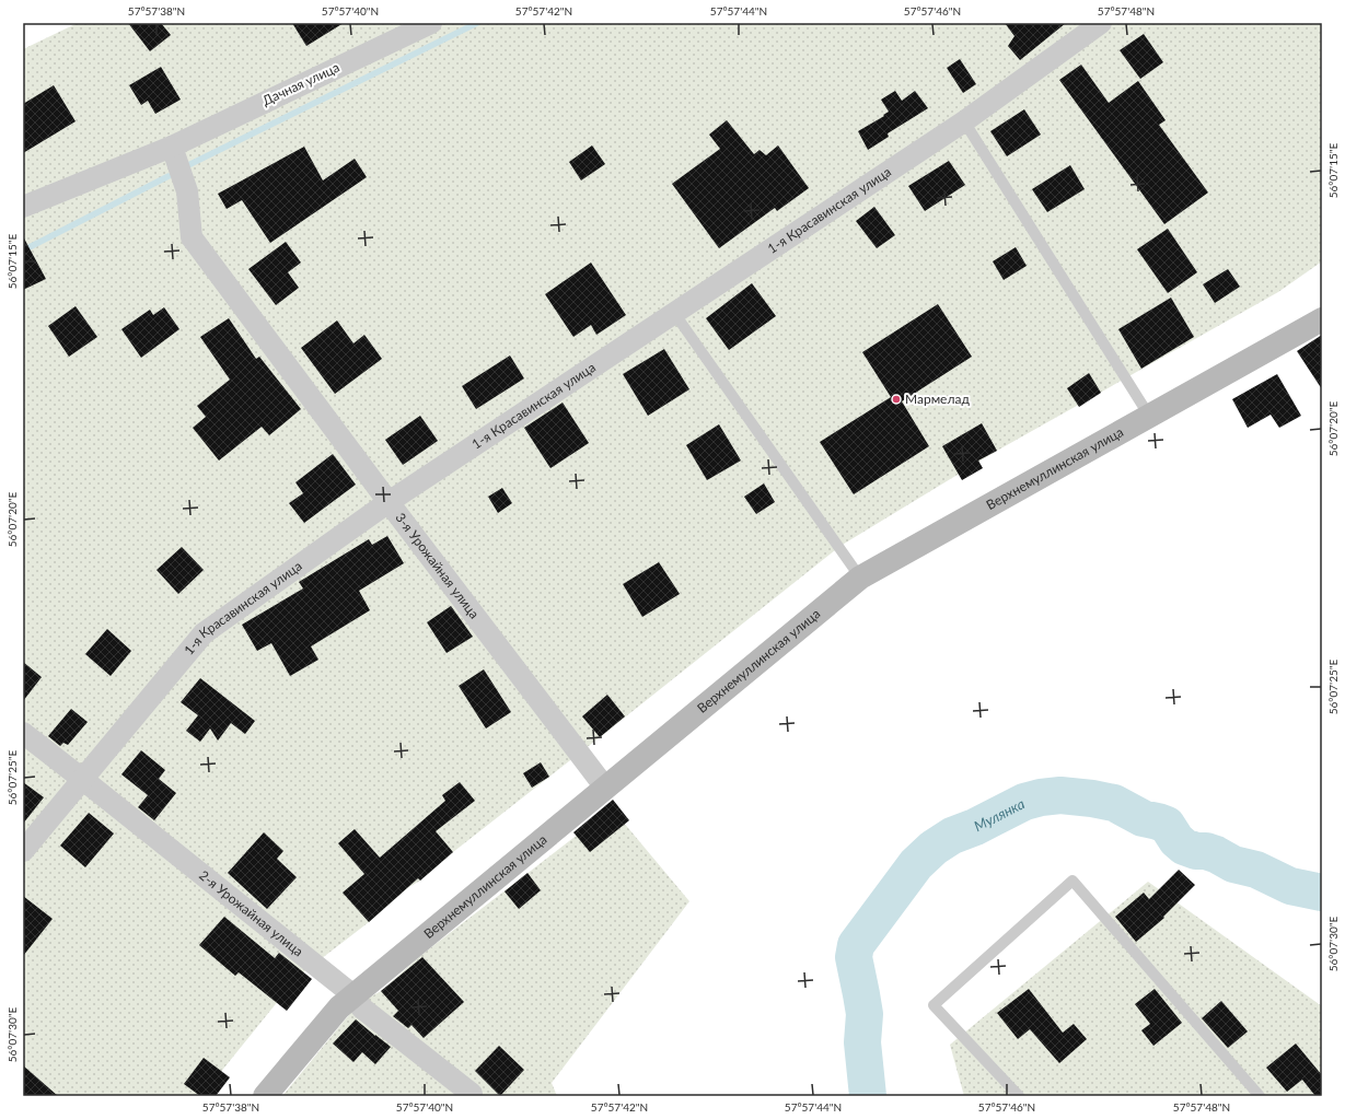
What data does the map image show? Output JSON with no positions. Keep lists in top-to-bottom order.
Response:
{
  "streets": {
    "street": [
      "Дачная улица",
      "1-я Красавинская улица",
      "Верхнемуллинская улица",
      "3-я Урожайная улица",
      "2-я Урожайная улица"
    ]
  },
  "crossings": [
    ["Дачная улица", "3-я Урожайная улица"],
    ["1-я Красавинская улица", "3-я Урожайная улица"],
    ["1-я Красавинская улица", "2-я Урожайная улица"],
    ["Верхнемуллинская улица", "3-я Урожайная улица"],
    ["Верхнемуллинская улица", "2-я Урожайная улица"]
  ],
  "water": ["Мулянка"],
  "places": ["Мармелад"],
  "coordinates": [
    "57°57'38\"N",
    "57°57'40\"N",
    "57°57'42\"N",
    "57°57'44\"N",
    "57°57'46\"N",
    "57°57'48\"N",
    "56°07'15\"E",
    "56°07'20\"E",
    "56°07'25\"E",
    "56°07'30\"E"
  ]
}
